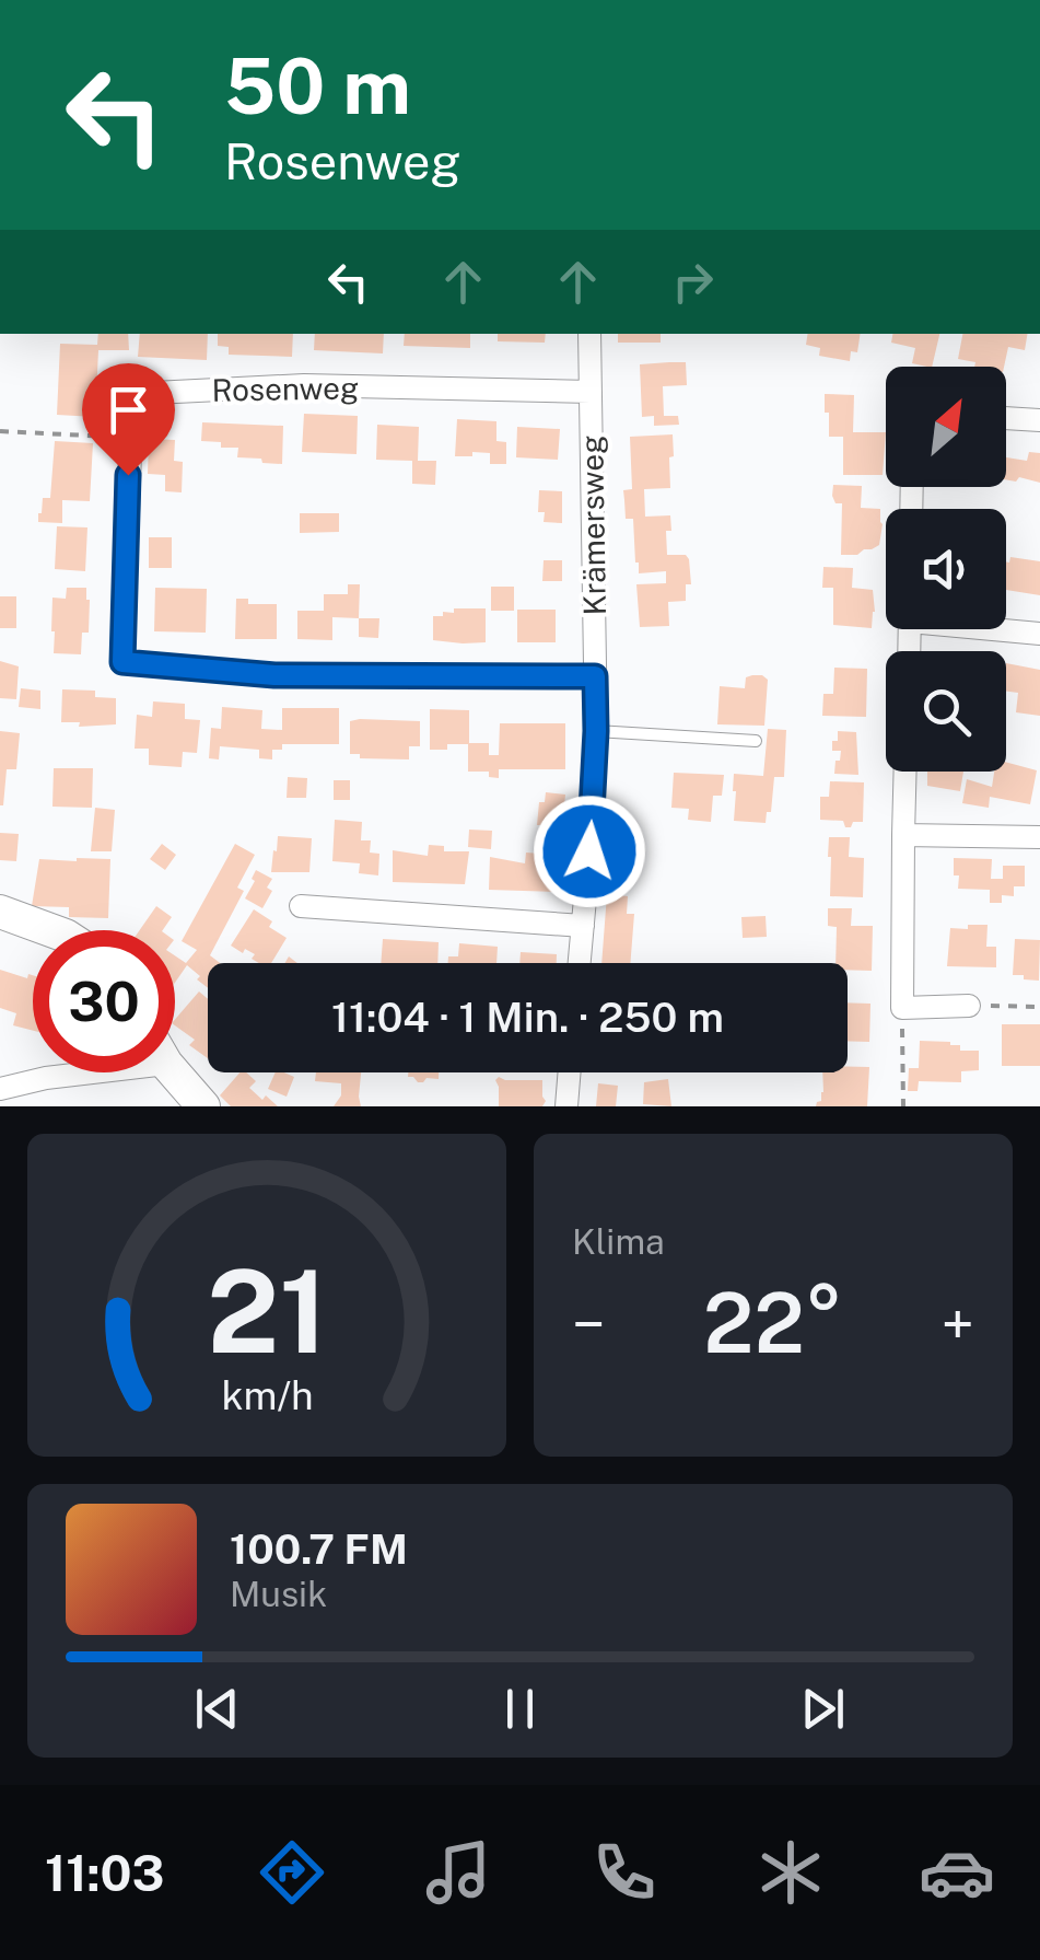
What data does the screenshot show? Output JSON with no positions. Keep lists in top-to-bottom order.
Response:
{
  "streets": {
    "street": ["Rosenweg", "Krämersweg"]
  },
  "crossings": [
    ["Rosenweg", "Krämersweg"]
  ],
  "north": "top right",
  "page": {
    "turn": ["50 m", "Rosenweg"],
    "limit": "30",
    "trip": "11:04 · 1 Min. · 250 m",
    "tile": "Klima",
    "heat": ["−", "22°", "+"],
    "song": ["100.7 FM", "Musik"],
    "tabs": "11:03",
    "gauge": ["21", "km/h"]
  }
}
